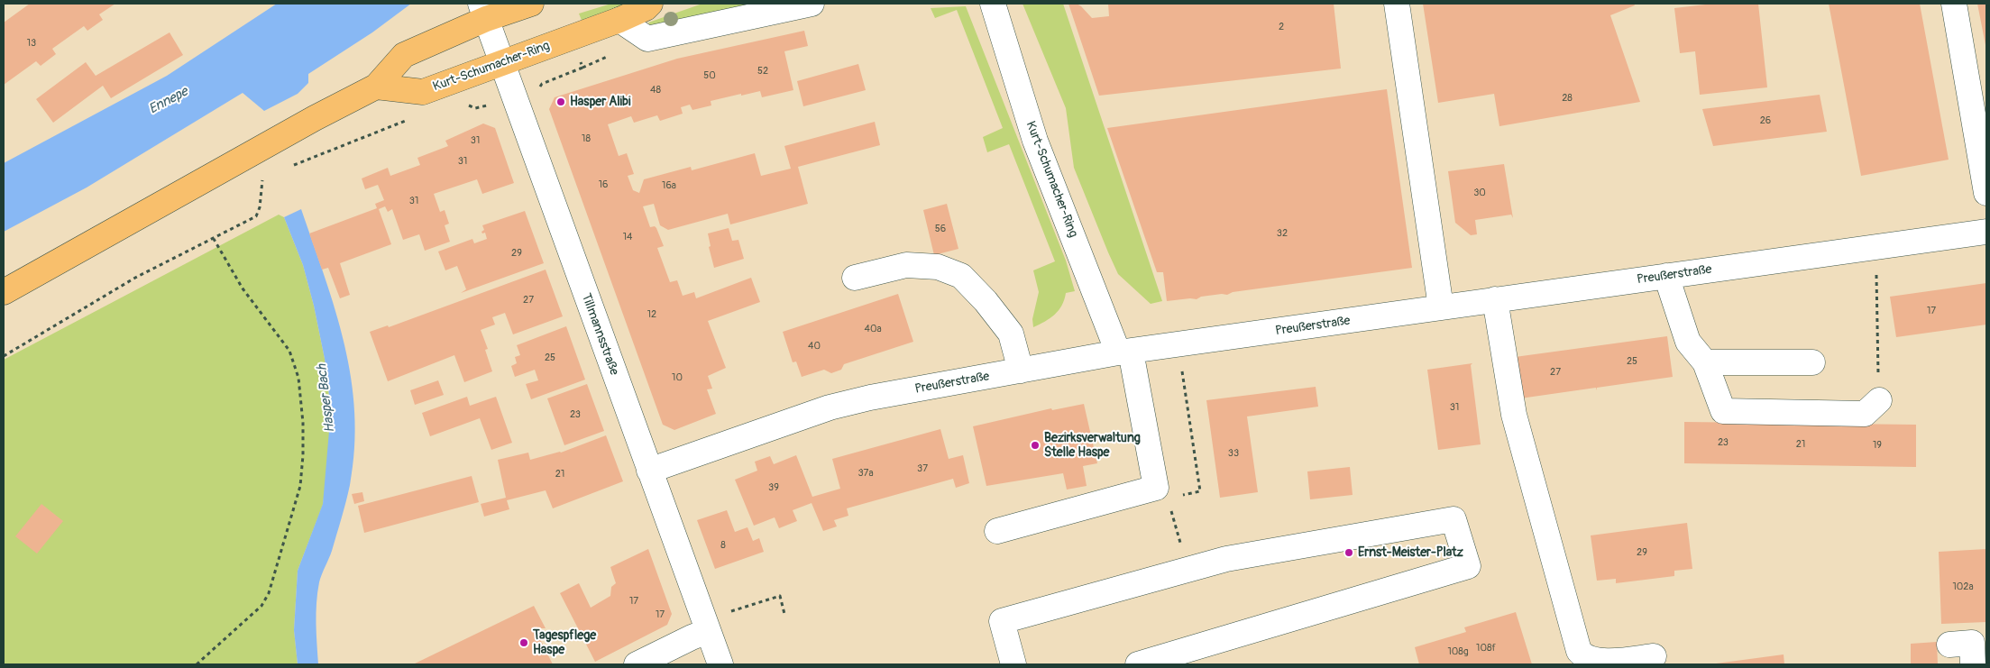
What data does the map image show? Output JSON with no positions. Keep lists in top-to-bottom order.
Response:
{
  "streets": {
    "main road": ["Kurt-Schumacher-Ring"],
    "street": ["Preußerstraße", "Tillmannsstraße"]
  },
  "crossings": [
    ["Kurt-Schumacher-Ring", "Preußerstraße"],
    ["Kurt-Schumacher-Ring", "Tillmannsstraße"],
    ["Preußerstraße", "Tillmannsstraße"]
  ],
  "water": ["Ennepe", "Hasper Bach"],
  "places": [
    "Hasper Alibi",
    "Bezirksverwaltung Stelle Haspe",
    "Ernst-Meister-Platz",
    "Tagespflege Haspe"
  ],
  "house_numbers": [
    "2",
    "13",
    "52",
    "50",
    "48",
    "28",
    "26",
    "18",
    "31",
    "31",
    "16",
    "16a",
    "30",
    "31",
    "56",
    "32",
    "14",
    "29",
    "27",
    "17",
    "12",
    "40a",
    "40",
    "25",
    "25",
    "27",
    "10",
    "31",
    "23",
    "23",
    "21",
    "19",
    "33",
    "37",
    "37a",
    "21",
    "39",
    "8",
    "29",
    "102a",
    "17",
    "17",
    "108f",
    "108g"
  ]
}
